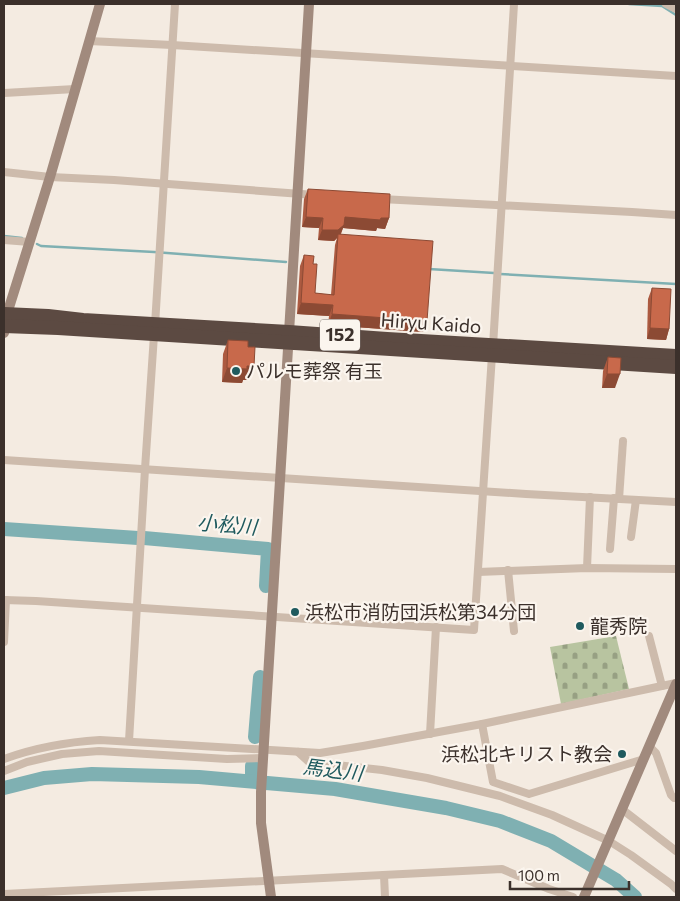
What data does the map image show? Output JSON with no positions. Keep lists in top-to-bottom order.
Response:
{
  "streets": {
    "highway": ["Hiryu Kaido", "152"]
  },
  "water": ["小松川", "馬込川"],
  "places": [
    "パルモ葬祭 有玉",
    "浜松市消防団浜松第34分団",
    "龍秀院",
    "浜松北キリスト教会"
  ],
  "scale_bar": "100 m"
}
